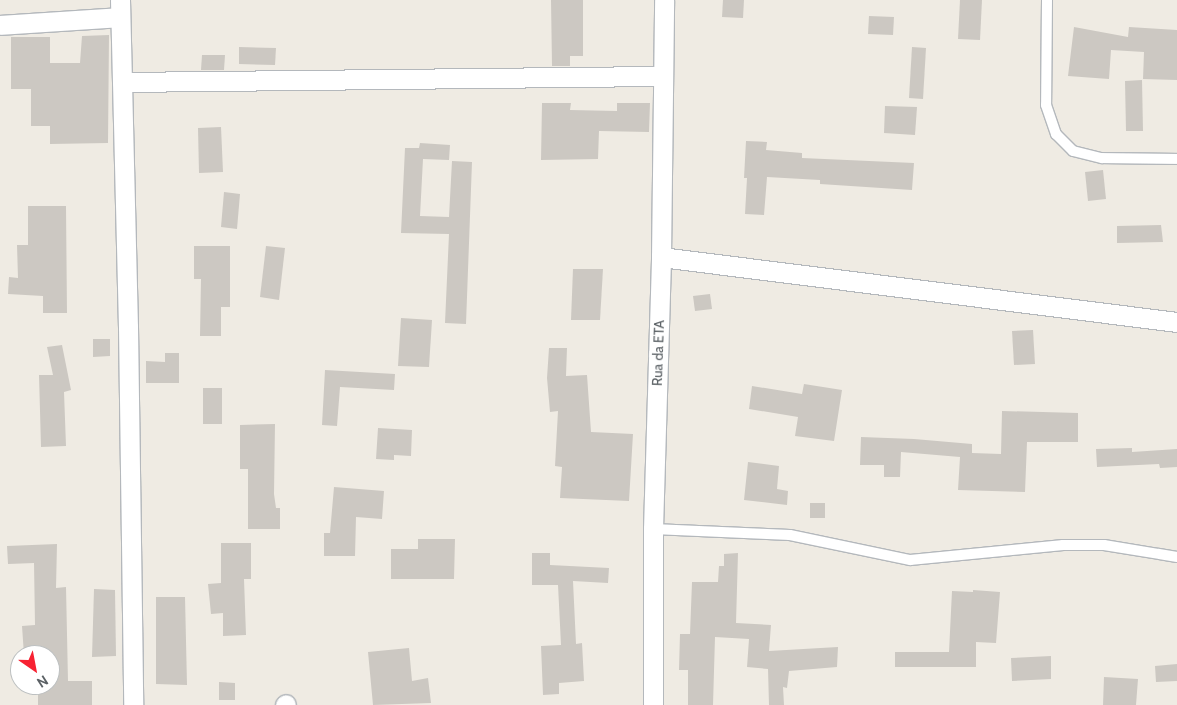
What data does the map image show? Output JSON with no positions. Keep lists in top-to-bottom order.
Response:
{
  "streets": {
    "street": ["Rua da ETA"]
  },
  "north": "bottom right"
}
